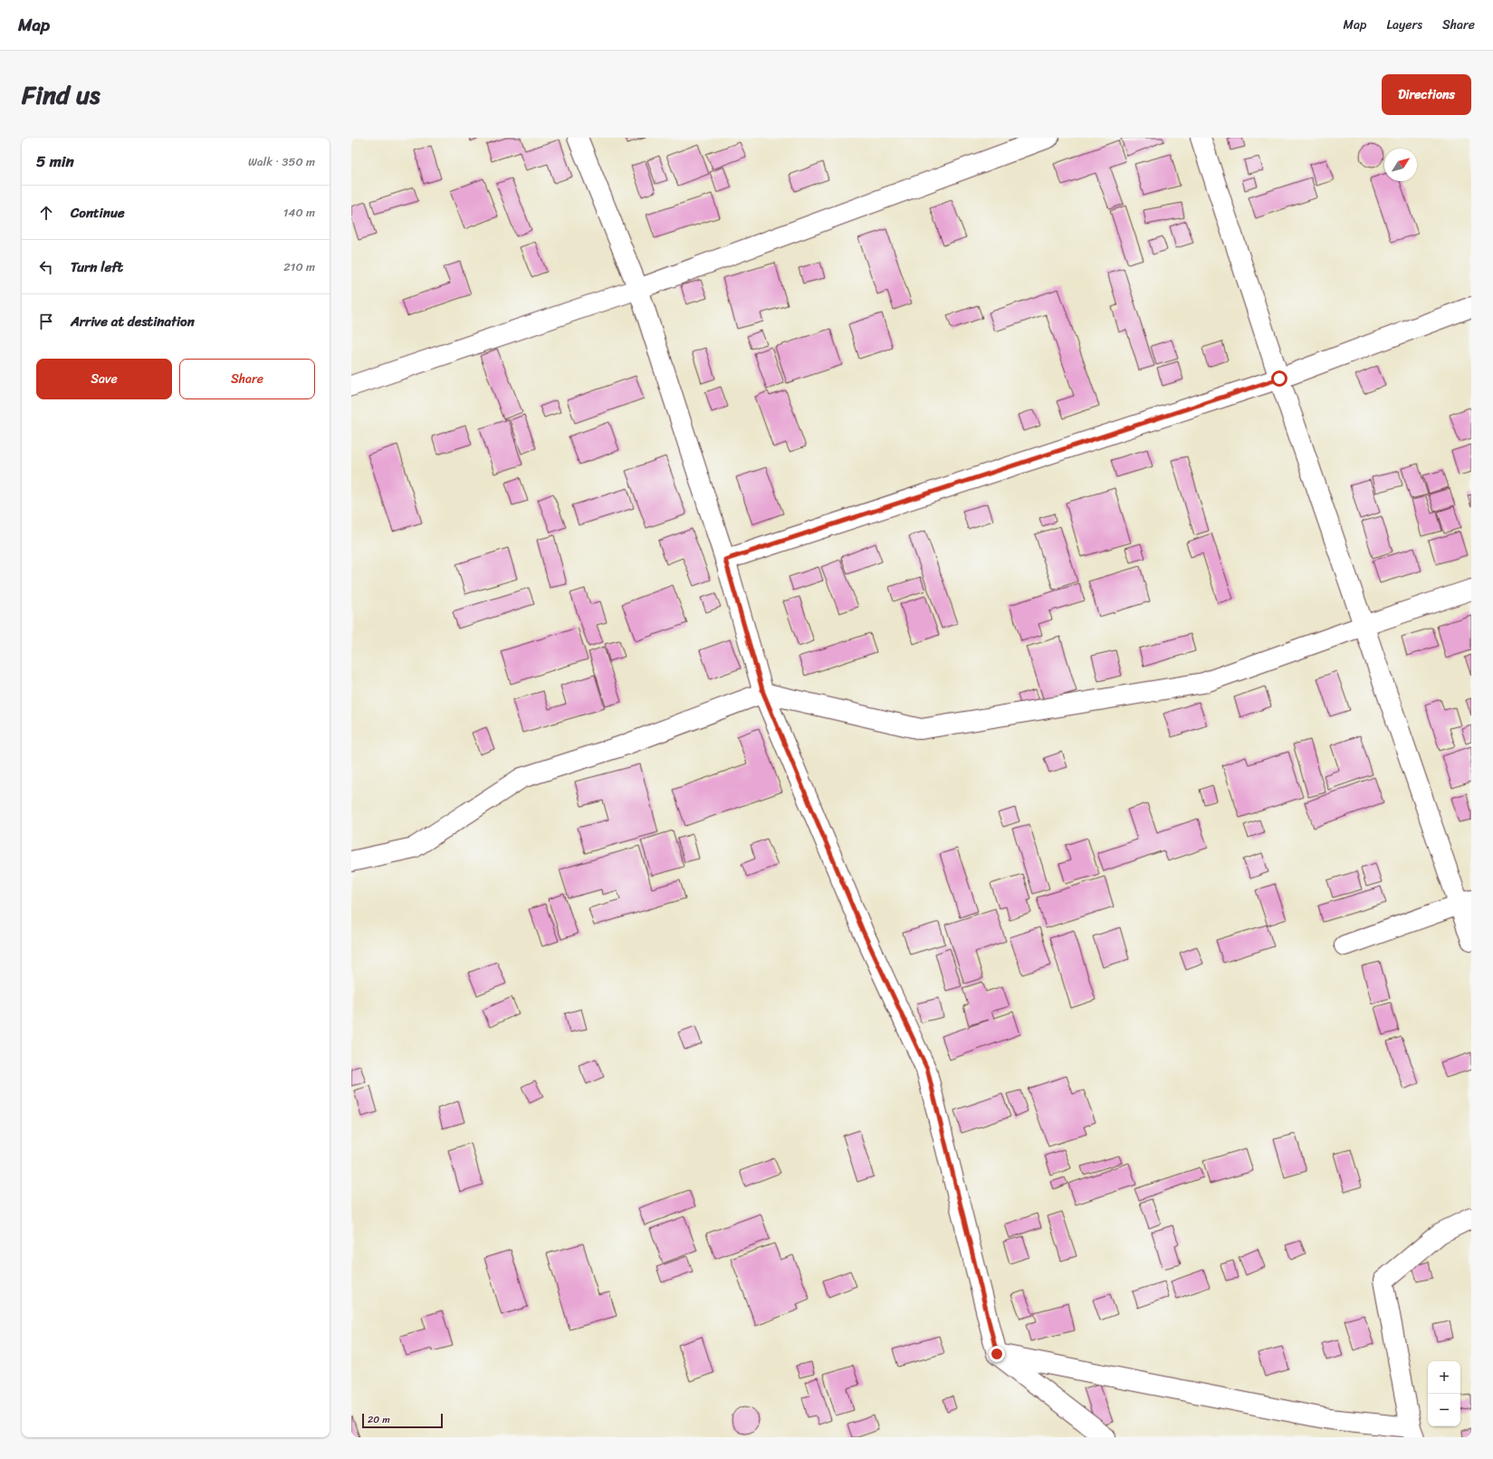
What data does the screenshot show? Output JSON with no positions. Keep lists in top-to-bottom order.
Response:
{
  "scale_bar": "20 m",
  "north": "top right",
  "page": {
    "header": "Map",
    "nav": ["Map", "Layers", "Share"],
    "title": "Find us",
    "buttons": [
      "Directions",
      ["Save", "Share"]
    ],
    "heading": ["5 min", "Walk · 350 m"],
    "list": [
      ["Continue", "140 m"],
      ["Turn left", "210 m"],
      "Arrive at destination"
    ],
    "map_buttons": ["+", "−"],
    "scale": "20 m"
  }
}
